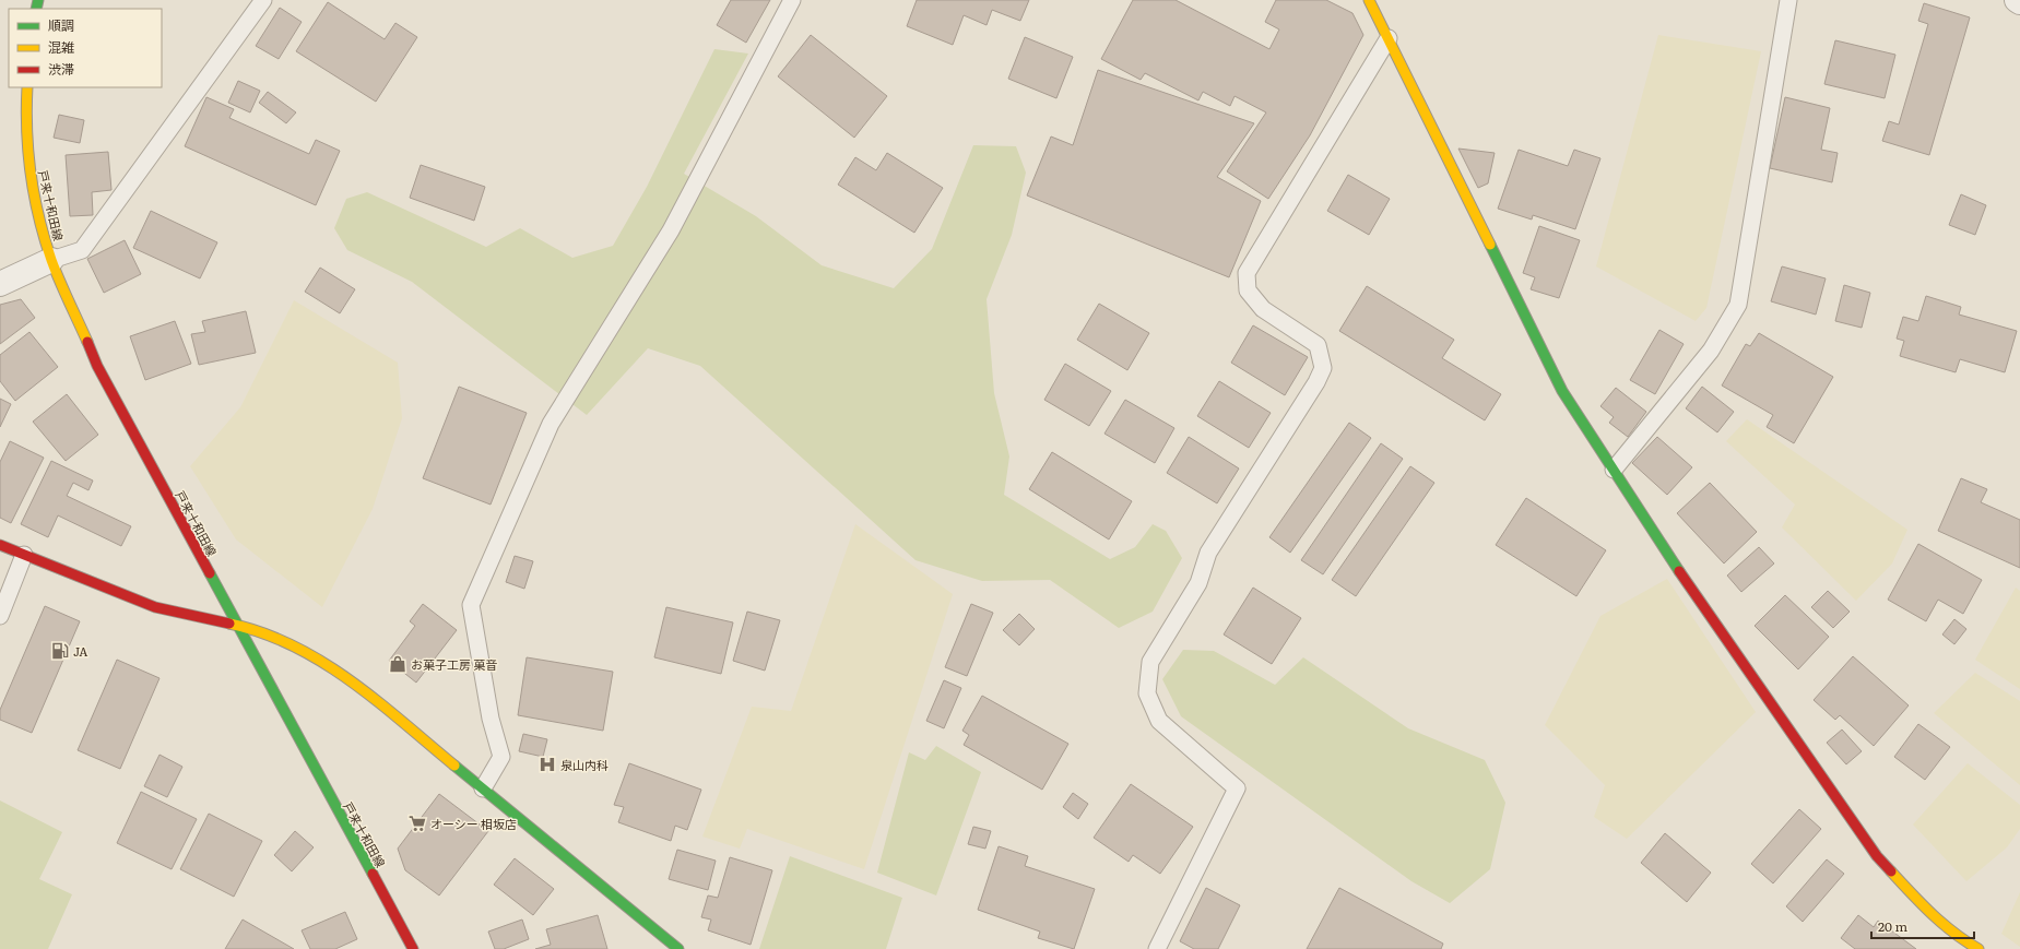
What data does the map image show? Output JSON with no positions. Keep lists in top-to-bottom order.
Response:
{
  "streets": {
    "street": ["戸来十和田線"]
  },
  "places": {
    "fuel station": ["JA"],
    "shop": ["お菓子工房 菓音"],
    "hospital": ["泉山内科"],
    "supermarket": ["オーシー 相坂店"]
  },
  "legend": ["順調", "混雑", "渋滞"],
  "scale_bar": "20 m"
}
